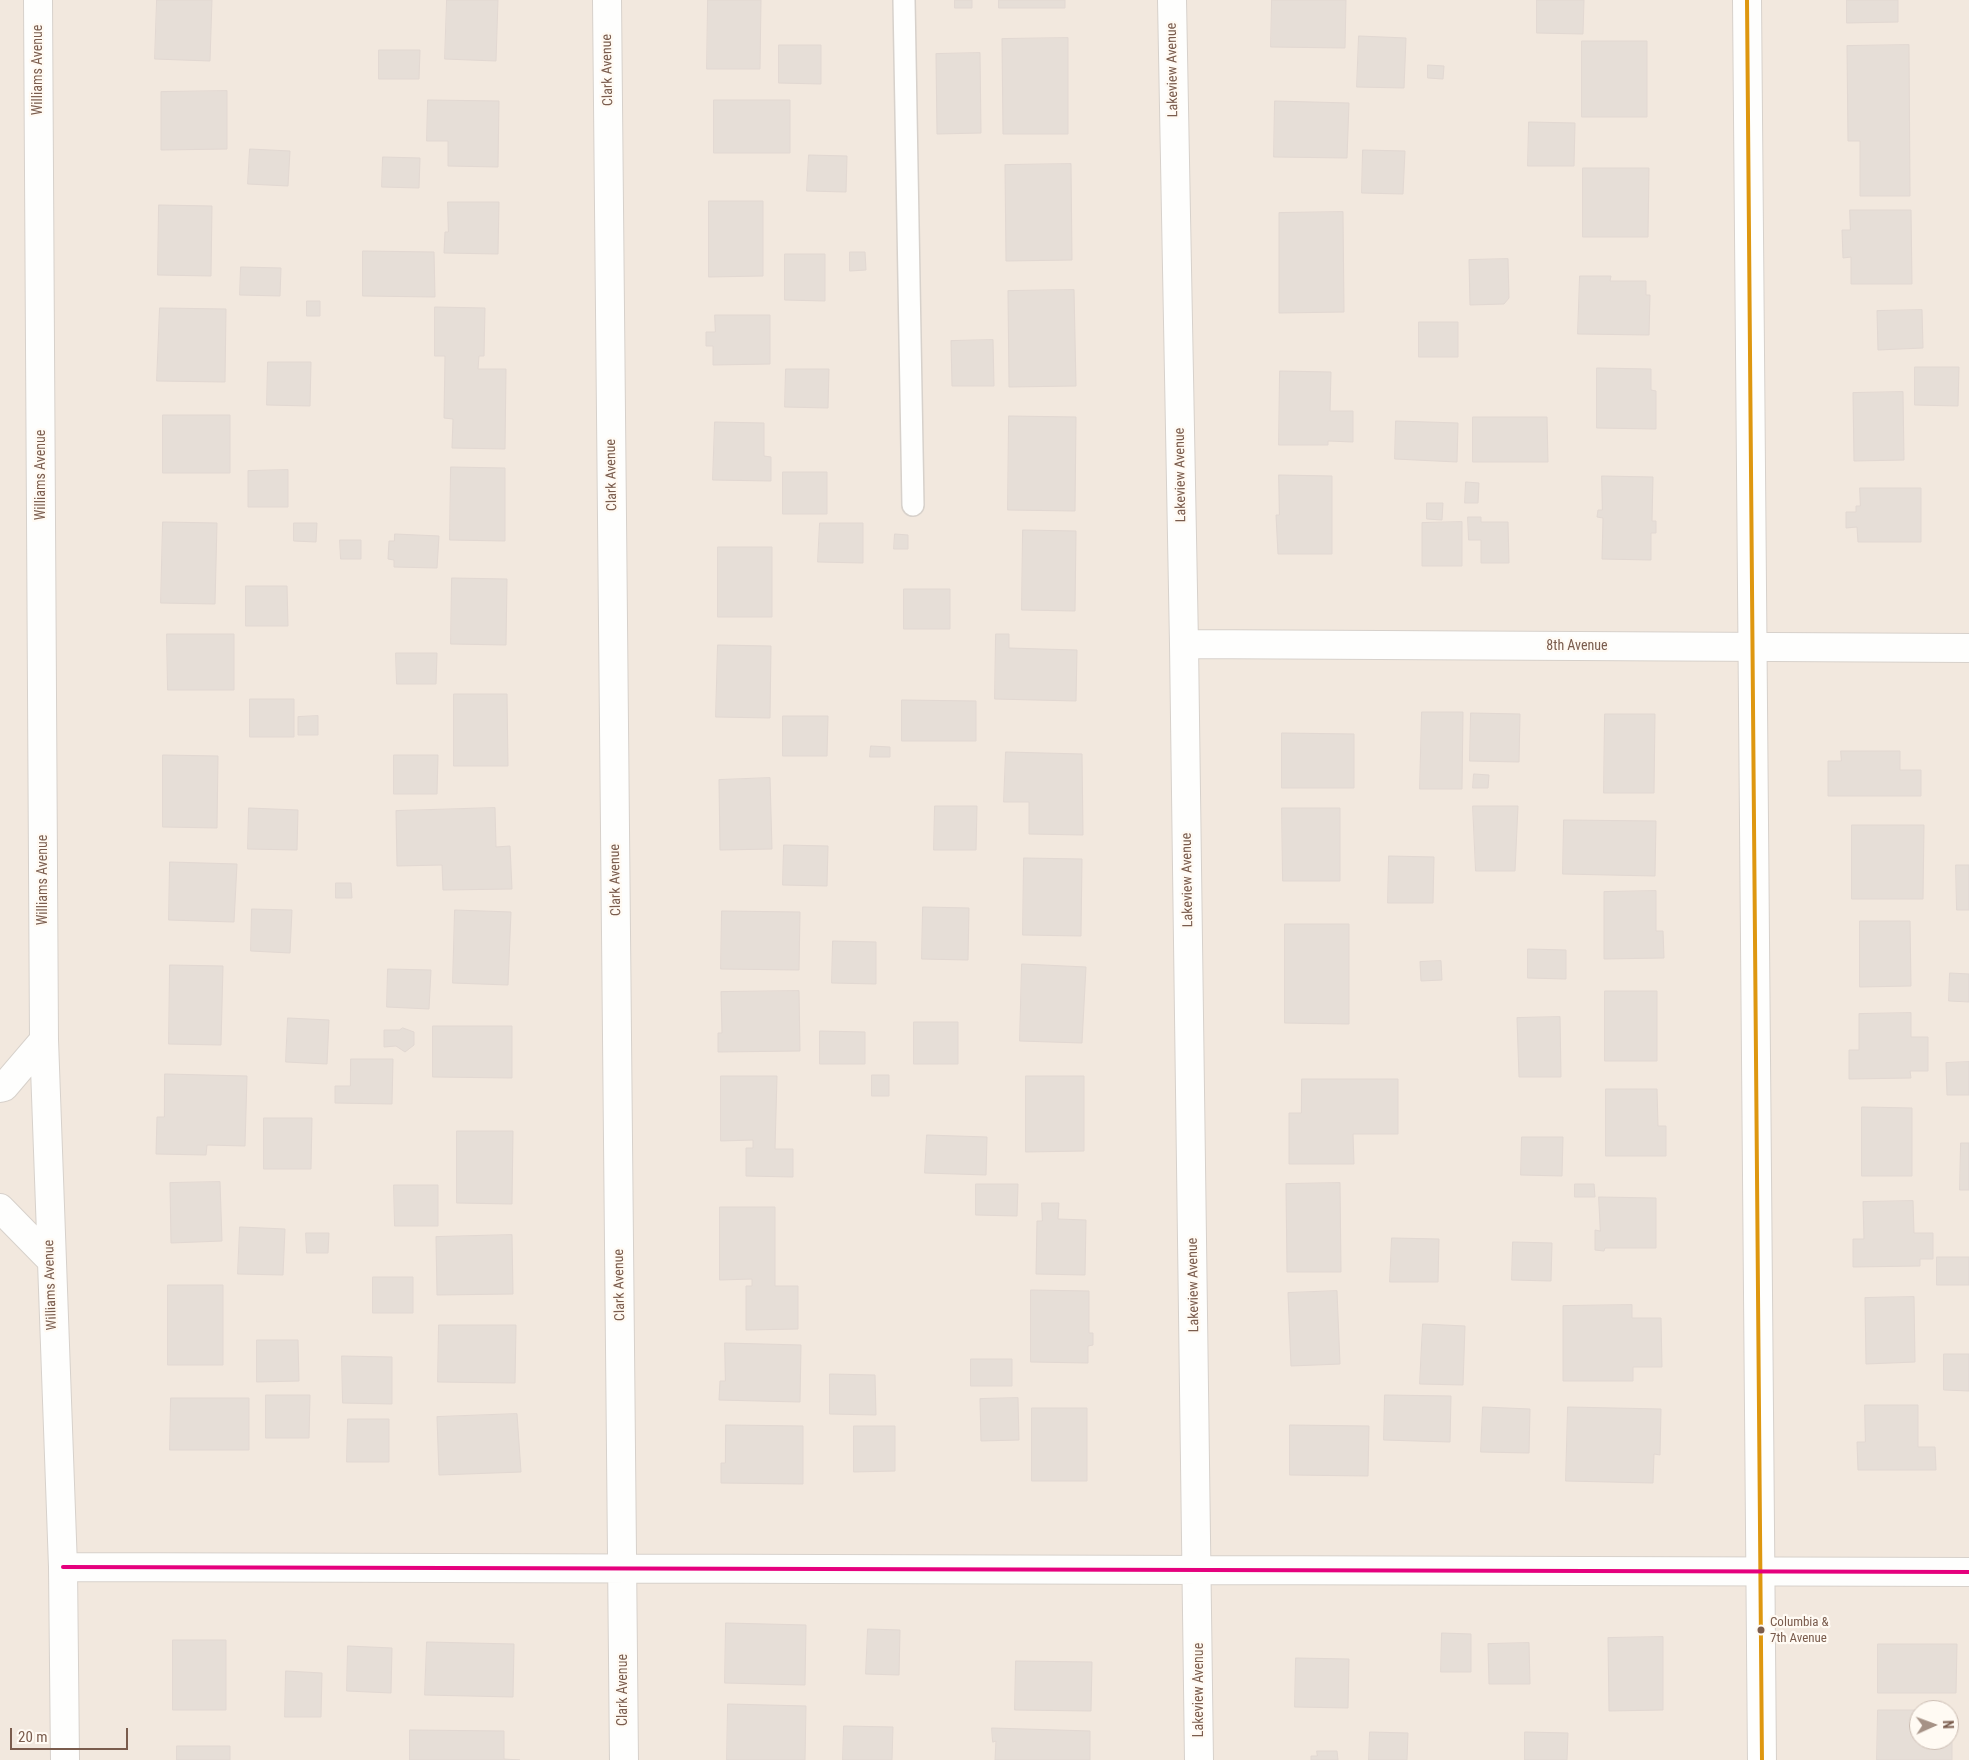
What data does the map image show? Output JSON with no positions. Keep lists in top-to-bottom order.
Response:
{
  "streets": {
    "street": [
      "Williams Avenue",
      "Clark Avenue",
      "Lakeview Avenue",
      "8th Avenue"
    ]
  },
  "crossings": [
    ["Lakeview Avenue", "8th Avenue"]
  ],
  "places": ["Columbia & 7th Avenue"],
  "scale_bar": "20 m",
  "north": "right"
}
